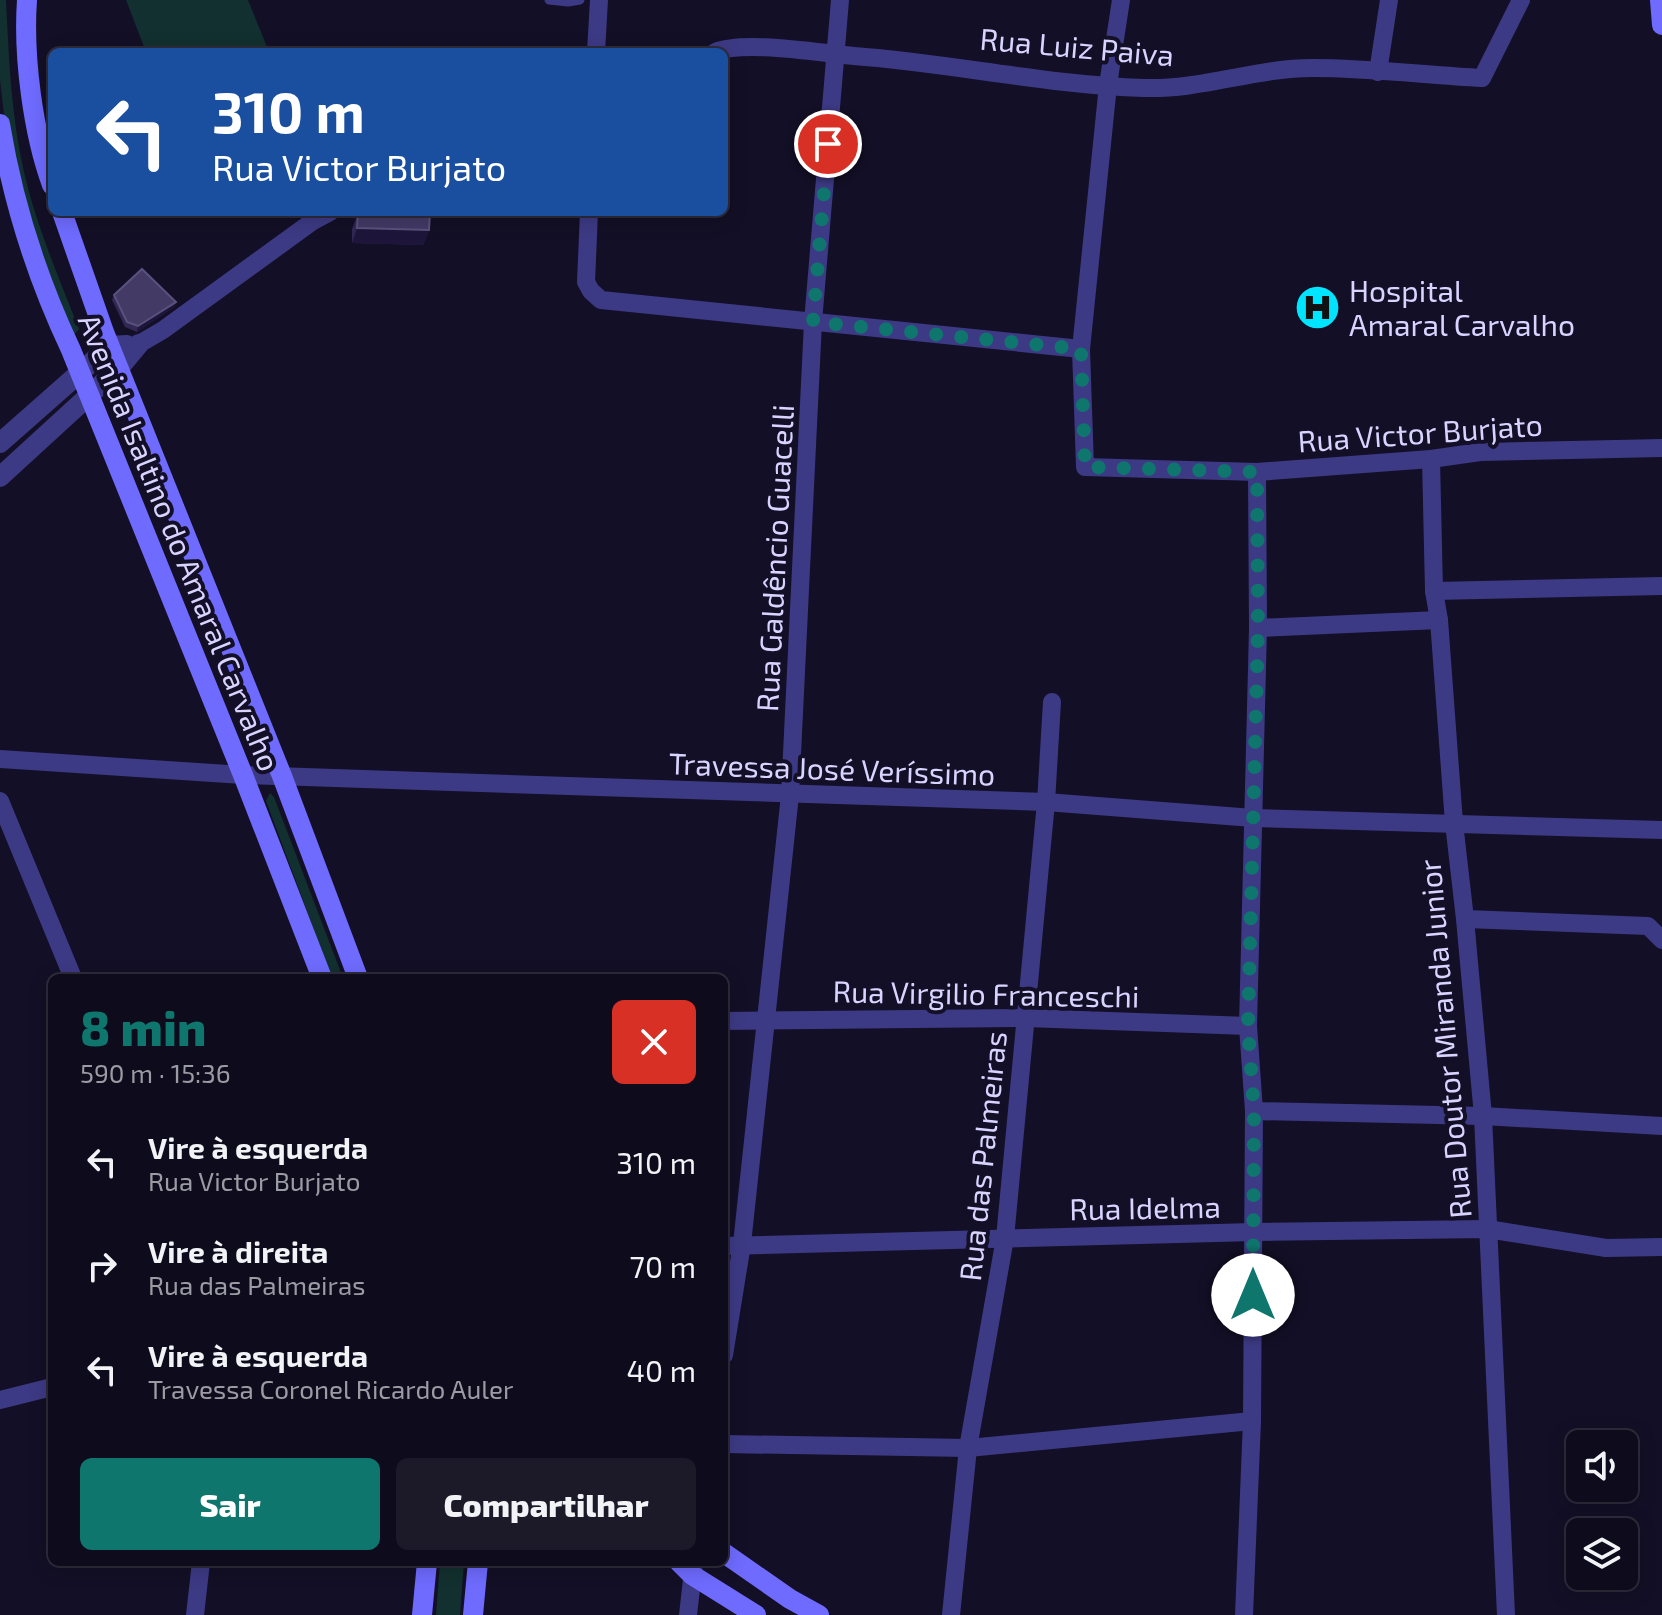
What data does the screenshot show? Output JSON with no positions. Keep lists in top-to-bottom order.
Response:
{
  "streets": {
    "main road": ["Avenida Isaltino do Amaral Carvalho"],
    "street": [
      "Rua Luiz Paiva",
      "Rua Victor Burjato",
      "Rua Galdêncio Guacelli",
      "Travessa José Veríssimo",
      "Rua Virgilio Franceschi",
      "Rua Doutor Miranda Junior",
      "Rua das Palmeiras",
      "Rua Idelma"
    ]
  },
  "crossings": [
    ["Rua Luiz Paiva", "Rua Galdêncio Guacelli"],
    ["Rua Victor Burjato", "Rua Doutor Miranda Junior"],
    ["Avenida Isaltino do Amaral Carvalho", "Travessa José Veríssimo"],
    ["Rua Galdêncio Guacelli", "Travessa José Veríssimo"],
    ["Rua Galdêncio Guacelli", "Rua Virgilio Franceschi"],
    ["Rua Galdêncio Guacelli", "Rua Idelma"],
    ["Travessa José Veríssimo", "Rua Doutor Miranda Junior"],
    ["Travessa José Veríssimo", "Rua das Palmeiras"],
    ["Rua Virgilio Franceschi", "Rua das Palmeiras"],
    ["Rua Doutor Miranda Junior", "Rua Idelma"],
    ["Rua das Palmeiras", "Rua Idelma"]
  ],
  "places": {
    "hospital": ["Hospital Amaral Carvalho"]
  },
  "page": {
    "turn": ["310 m", "Rua Victor Burjato"],
    "heading": ["8 min", "590 m · 15:36"],
    "list": [
      {
        "name": "Vire à esquerda",
        "note": "Rua Victor Burjato",
        "value": "310 m"
      },
      {
        "name": "Vire à direita",
        "note": "Rua das Palmeiras",
        "value": "70 m"
      },
      {
        "name": "Vire à esquerda",
        "note": "Travessa Coronel Ricardo Auler",
        "value": "40 m"
      }
    ],
    "buttons": ["Sair", "Compartilhar"]
  }
}
